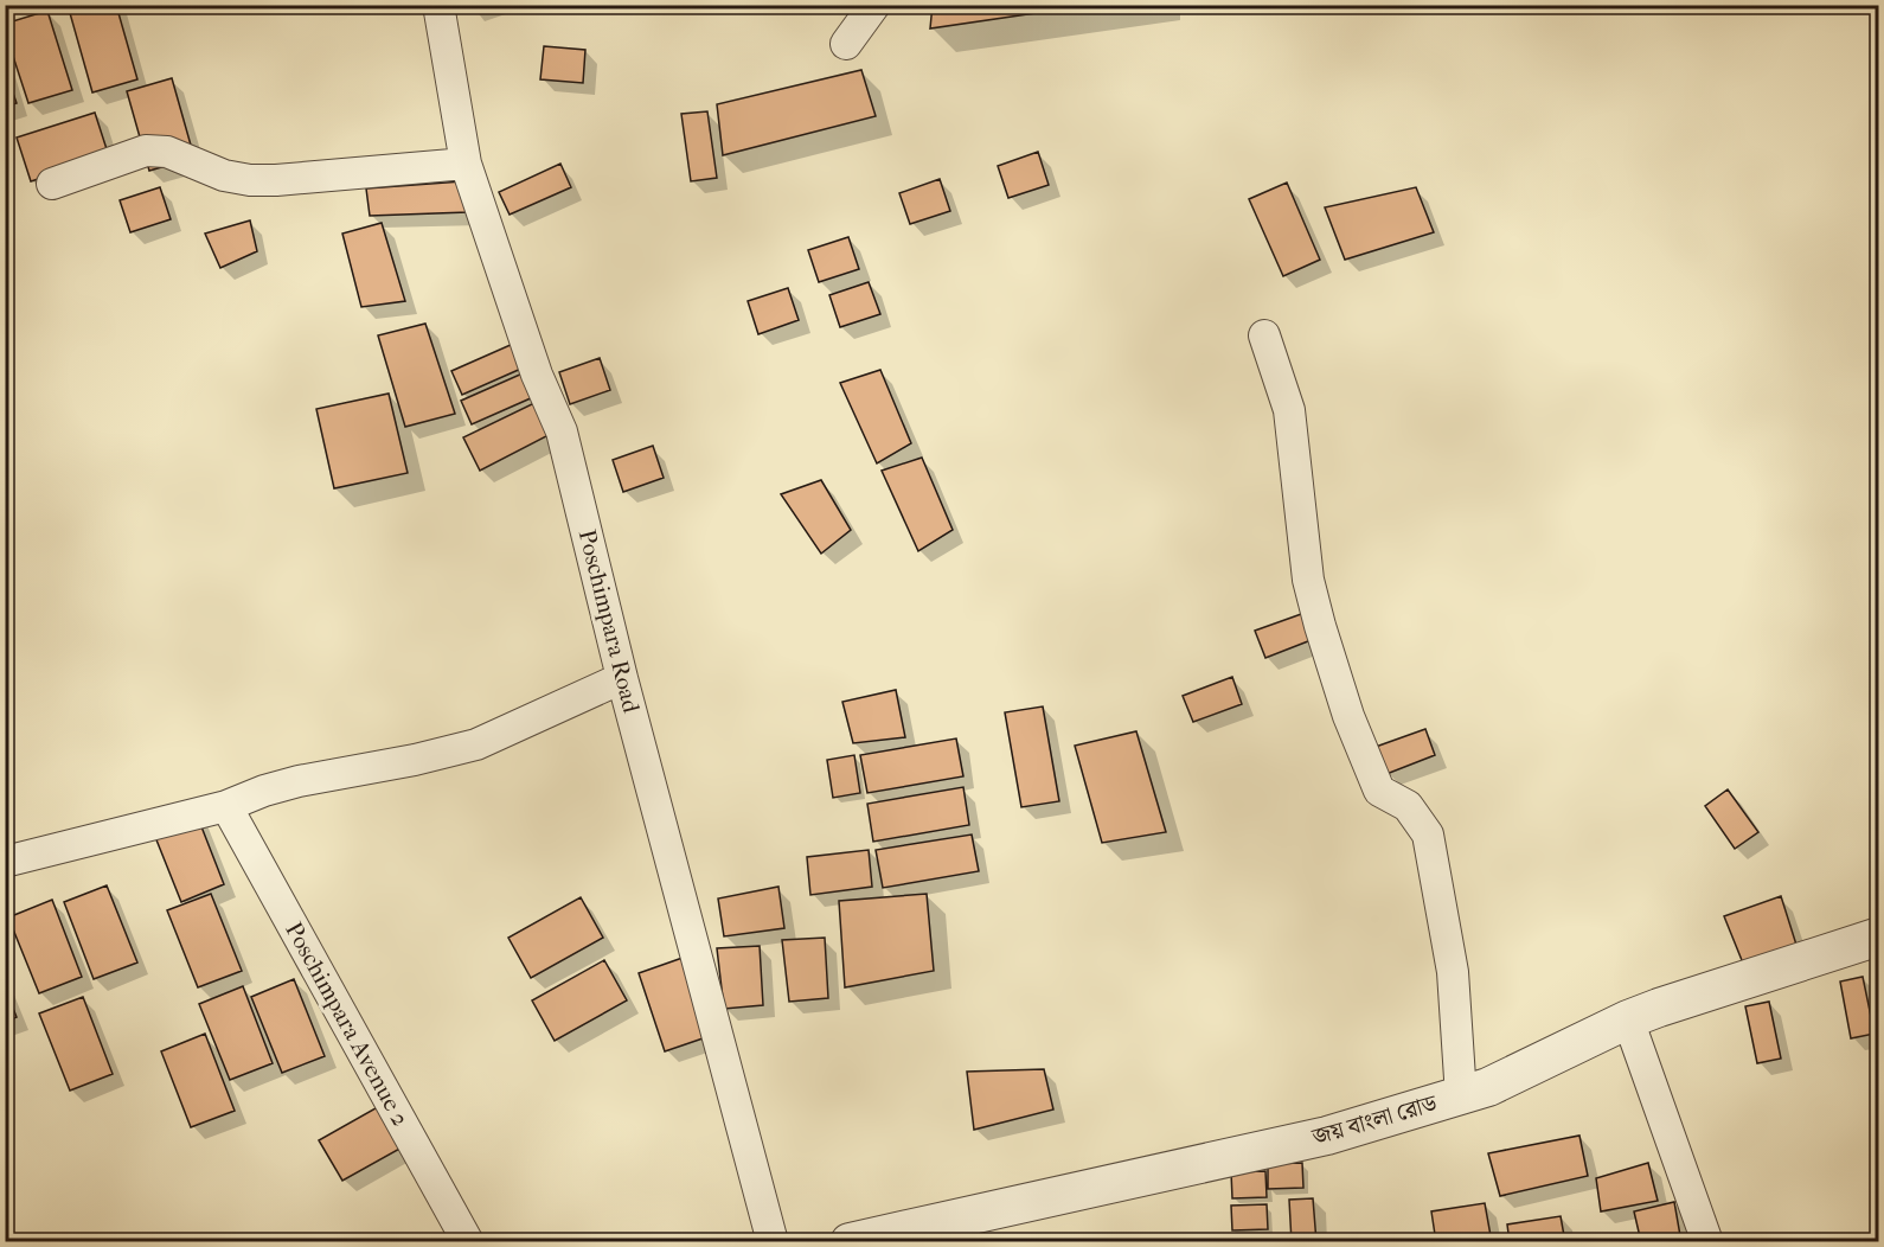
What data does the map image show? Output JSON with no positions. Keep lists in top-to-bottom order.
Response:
{
  "streets": {
    "street": ["Poschimpara Road", "Poschimpara Avenue 2", "জয় বাংলা রোড"]
  }
}
